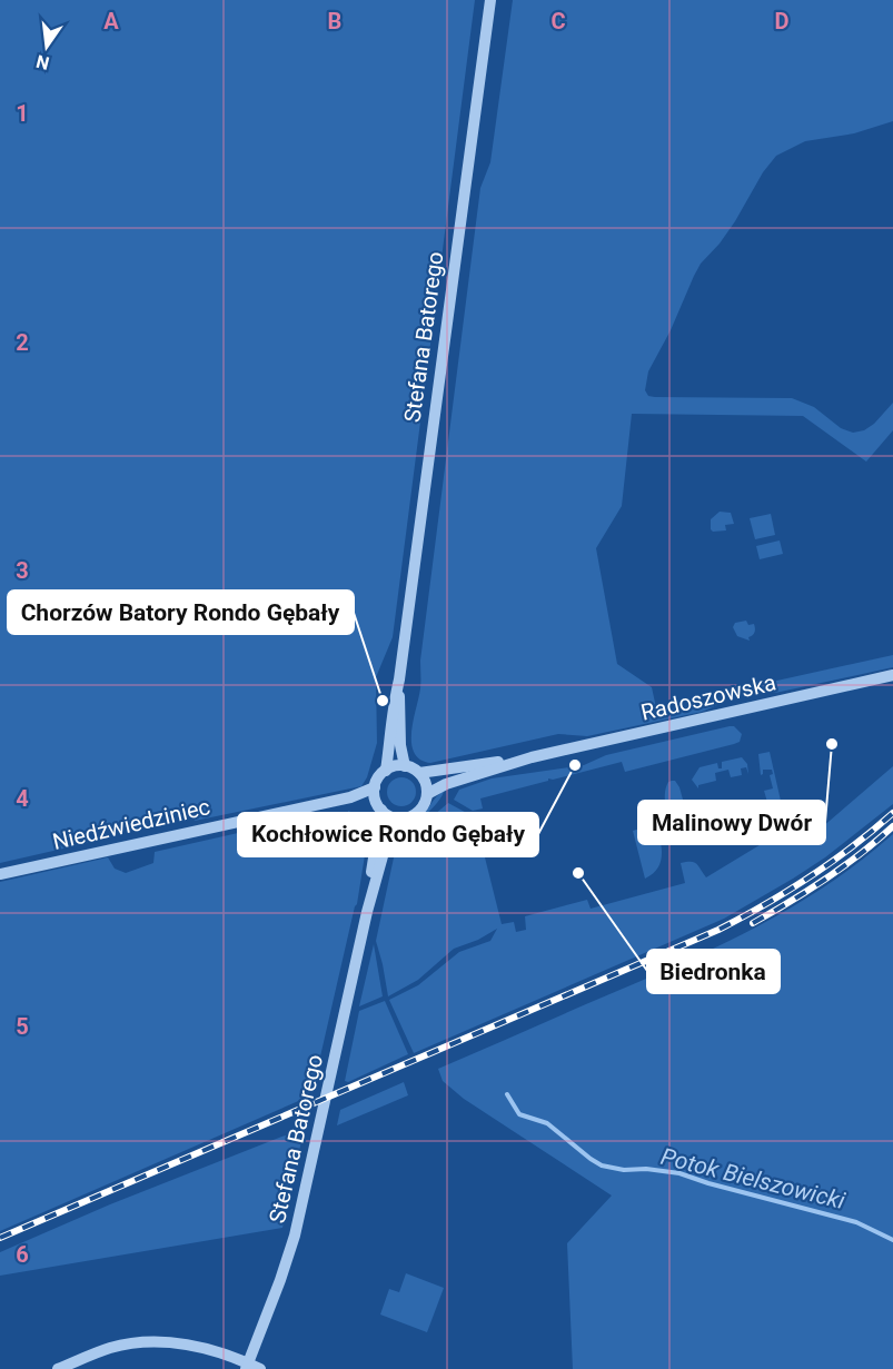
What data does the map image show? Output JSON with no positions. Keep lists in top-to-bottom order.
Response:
{
  "streets": {
    "street": ["Stefana Batorego", "Radoszowska", "Niedźwiedziniec"]
  },
  "crossings": [
    ["Stefana Batorego", "Radoszowska"],
    ["Stefana Batorego", "Niedźwiedziniec"],
    ["Radoszowska", "Niedźwiedziniec"]
  ],
  "water": ["Potok Bielszowicki"],
  "places": [
    "Chorzów Batory Rondo Gębały",
    "Malinowy Dwór",
    "Kochłowice Rondo Gębały",
    "Biedronka"
  ],
  "north": "bottom",
  "grid": {
    "columns": [
      "A",
      "B",
      "C",
      "D"
    ],
    "rows": [
      "1",
      "2",
      "3",
      "4",
      "5",
      "6"
    ]
  }
}
